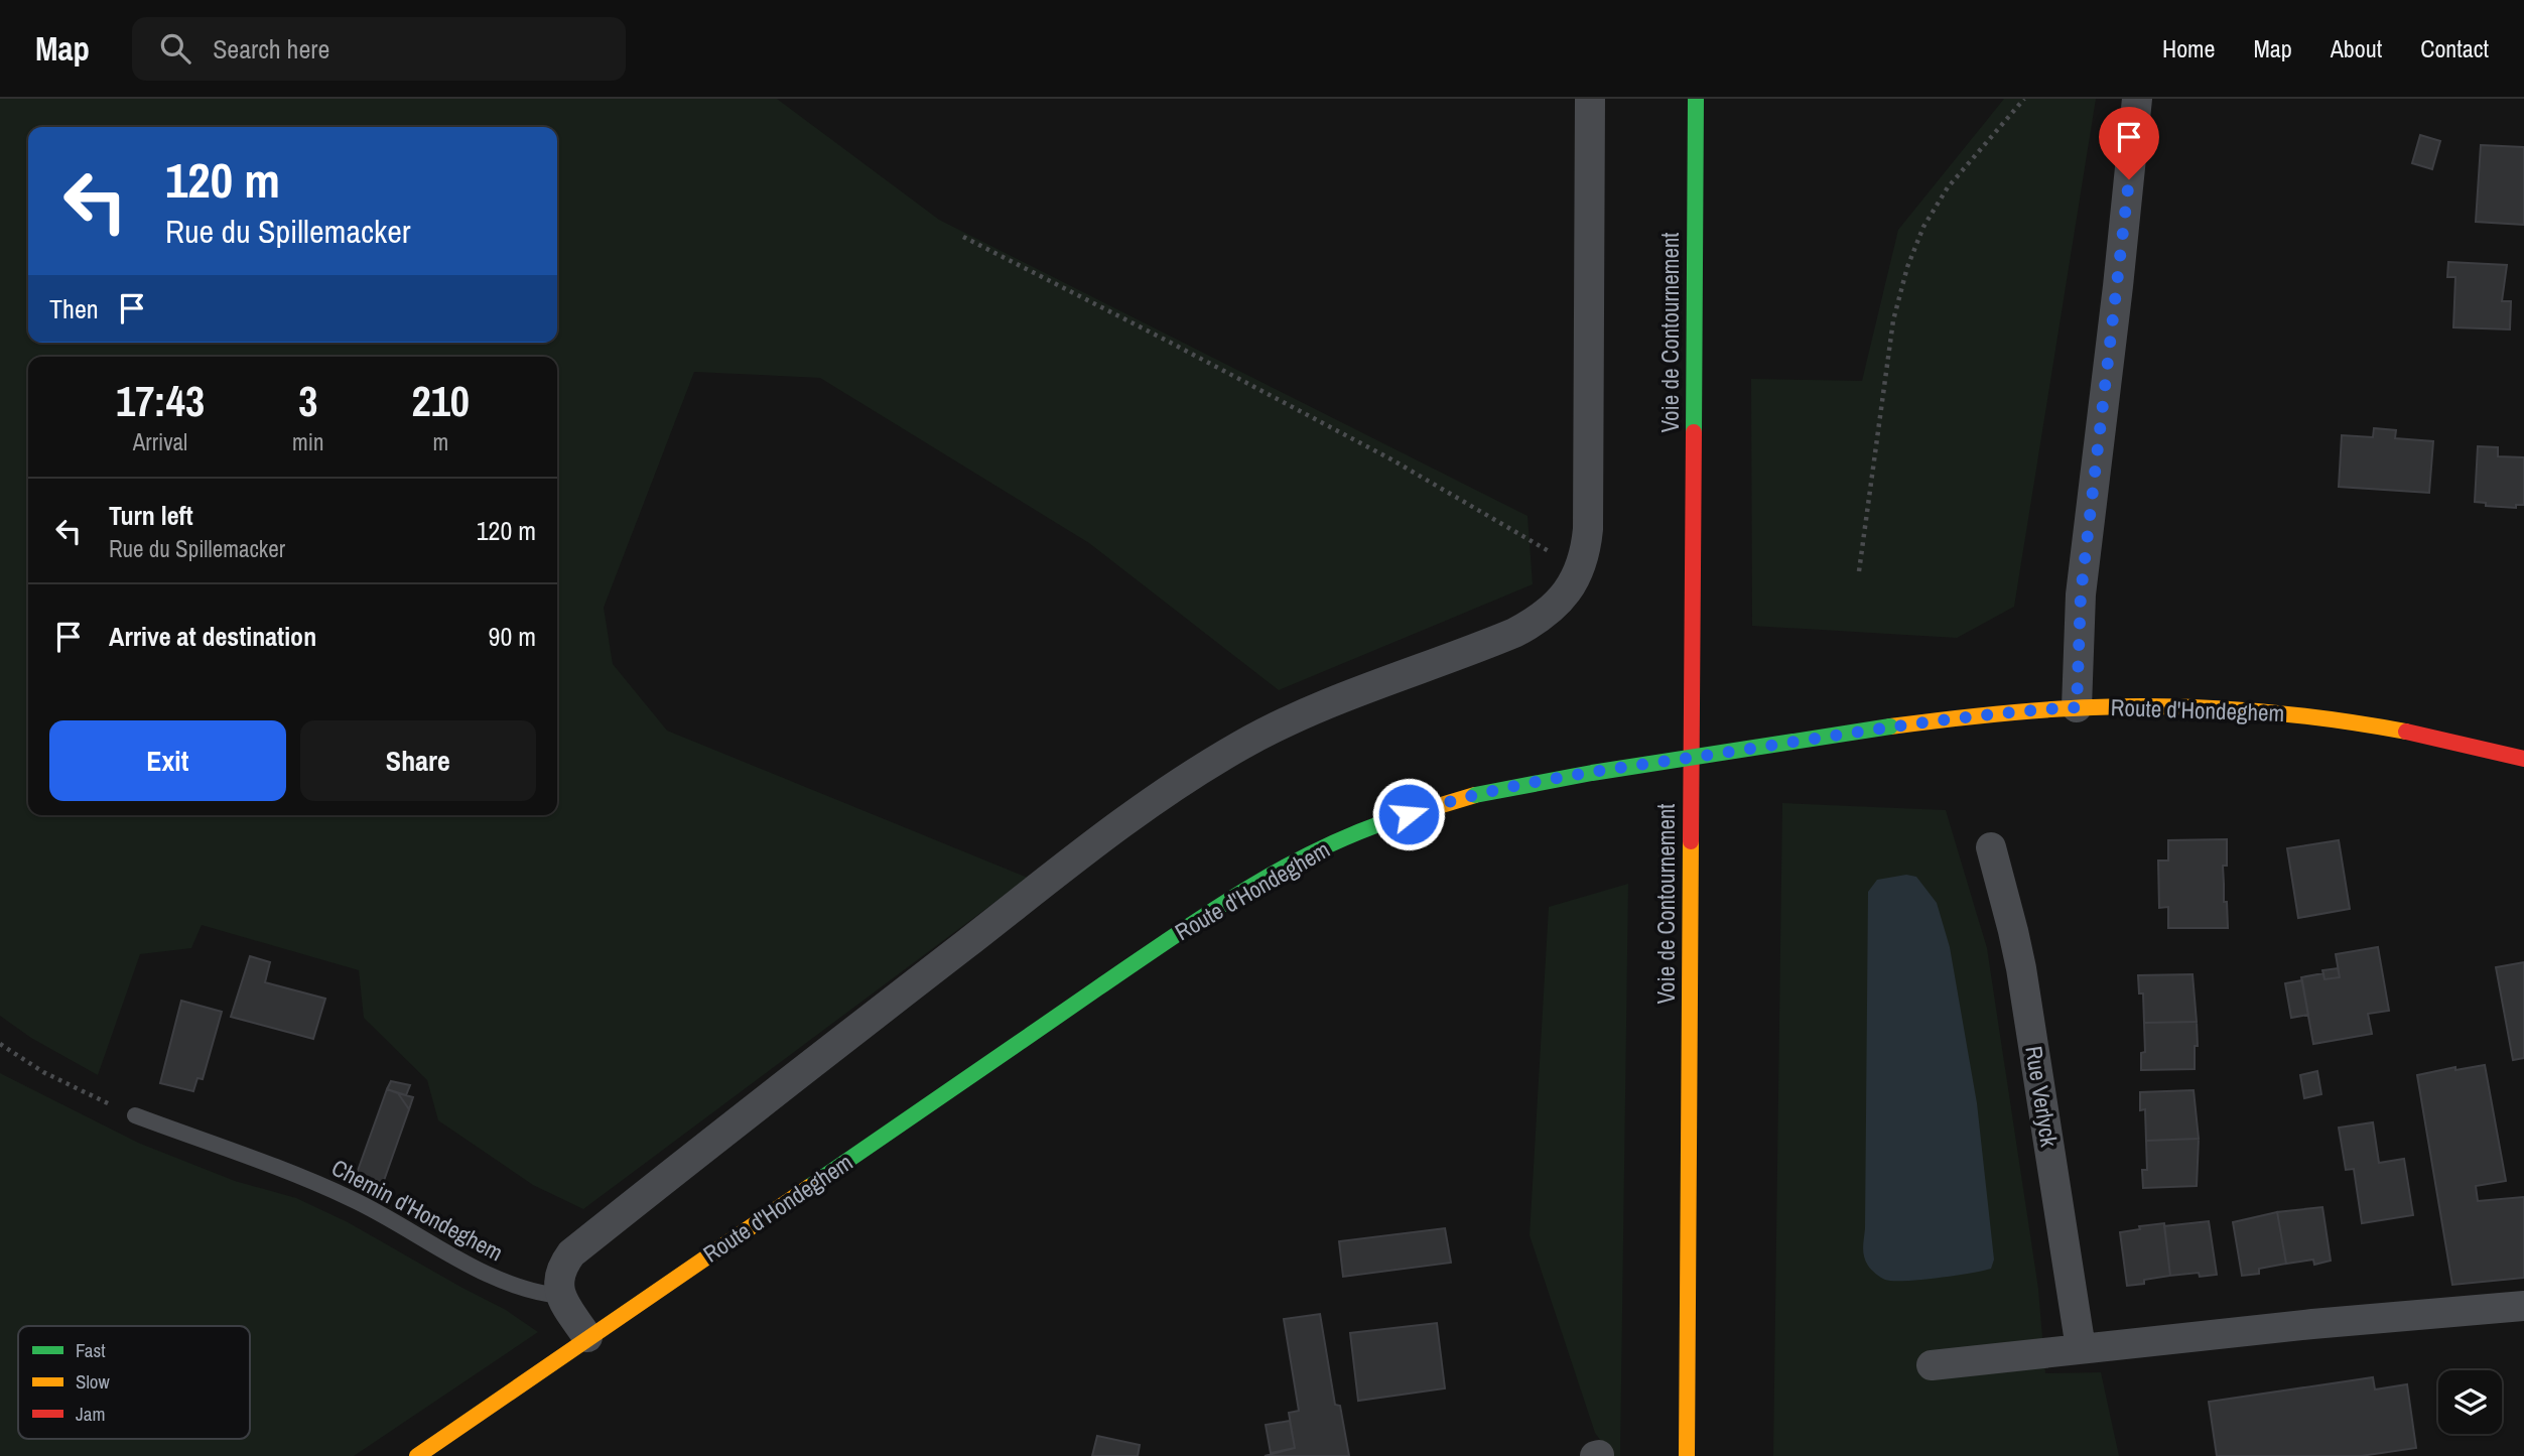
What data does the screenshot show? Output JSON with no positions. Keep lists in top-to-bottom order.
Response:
{
  "streets": {
    "main road": ["Voie de Contournement", "Route d'Hondeghem"],
    "street": ["Rue Verlyck"],
    "lane": ["Chemin d'Hondeghem"]
  },
  "legend": ["Fast", "Slow", "Jam"],
  "page": {
    "header": "Map",
    "search": "Search here",
    "nav": [
      "Home",
      "Map",
      "About",
      "Contact"
    ],
    "turn": ["120 m", "Rue du Spillemacker"],
    "then": "Then",
    "eta": [
      "17:43",
      "Arrival",
      "3",
      "min",
      "210",
      "m"
    ],
    "list": [
      {
        "name": "Turn left",
        "note": "Rue du Spillemacker",
        "value": "120 m"
      },
      {
        "name": "Arrive at destination",
        "value": "90 m"
      }
    ],
    "buttons": ["Exit", "Share"]
  }
}
